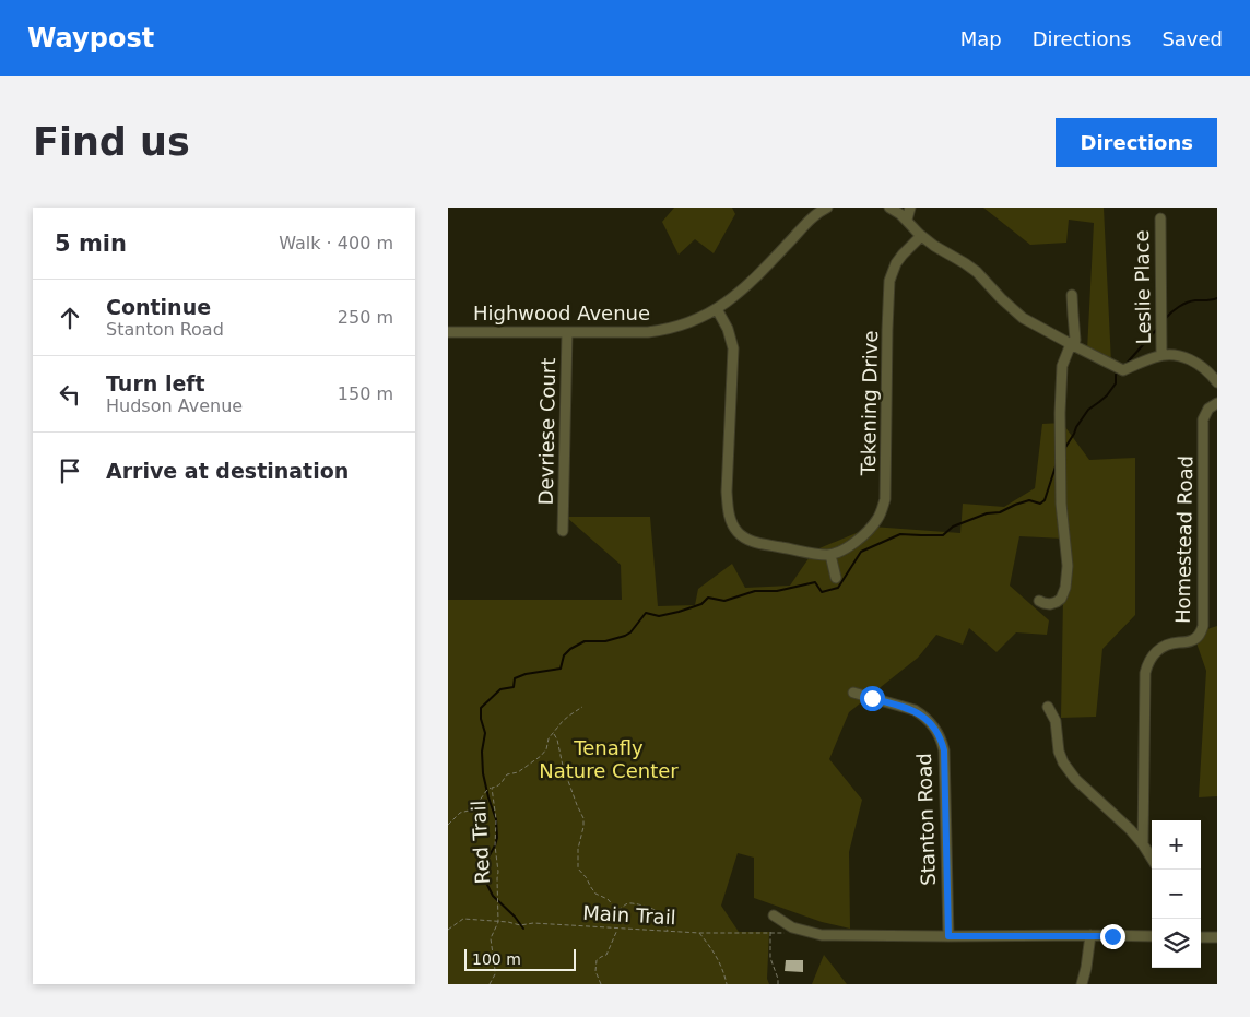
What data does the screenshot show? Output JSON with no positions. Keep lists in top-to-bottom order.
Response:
{
  "streets": {
    "street": [
      "Leslie Place",
      "Highwood Avenue",
      "Tekening Drive",
      "Devriese Court",
      "Homestead Road",
      "Stanton Road"
    ],
    "path": ["Red Trail", "Main Trail"]
  },
  "crossings": [
    ["Highwood Avenue", "Devriese Court"],
    ["Red Trail", "Main Trail"]
  ],
  "parks": ["Tenafly Nature Center"],
  "scale_bar": "100 m",
  "page": {
    "header": "Waypost",
    "nav": ["Map", "Directions", "Saved"],
    "buttons": "Directions",
    "title": "Find us",
    "heading": ["5 min", "Walk · 400 m"],
    "list": [
      ["Continue", "Stanton Road", "250 m"],
      ["Turn left", "Hudson Avenue", "150 m"],
      "Arrive at destination"
    ],
    "map_buttons": ["+", "−"],
    "scale": "100 m"
  }
}
